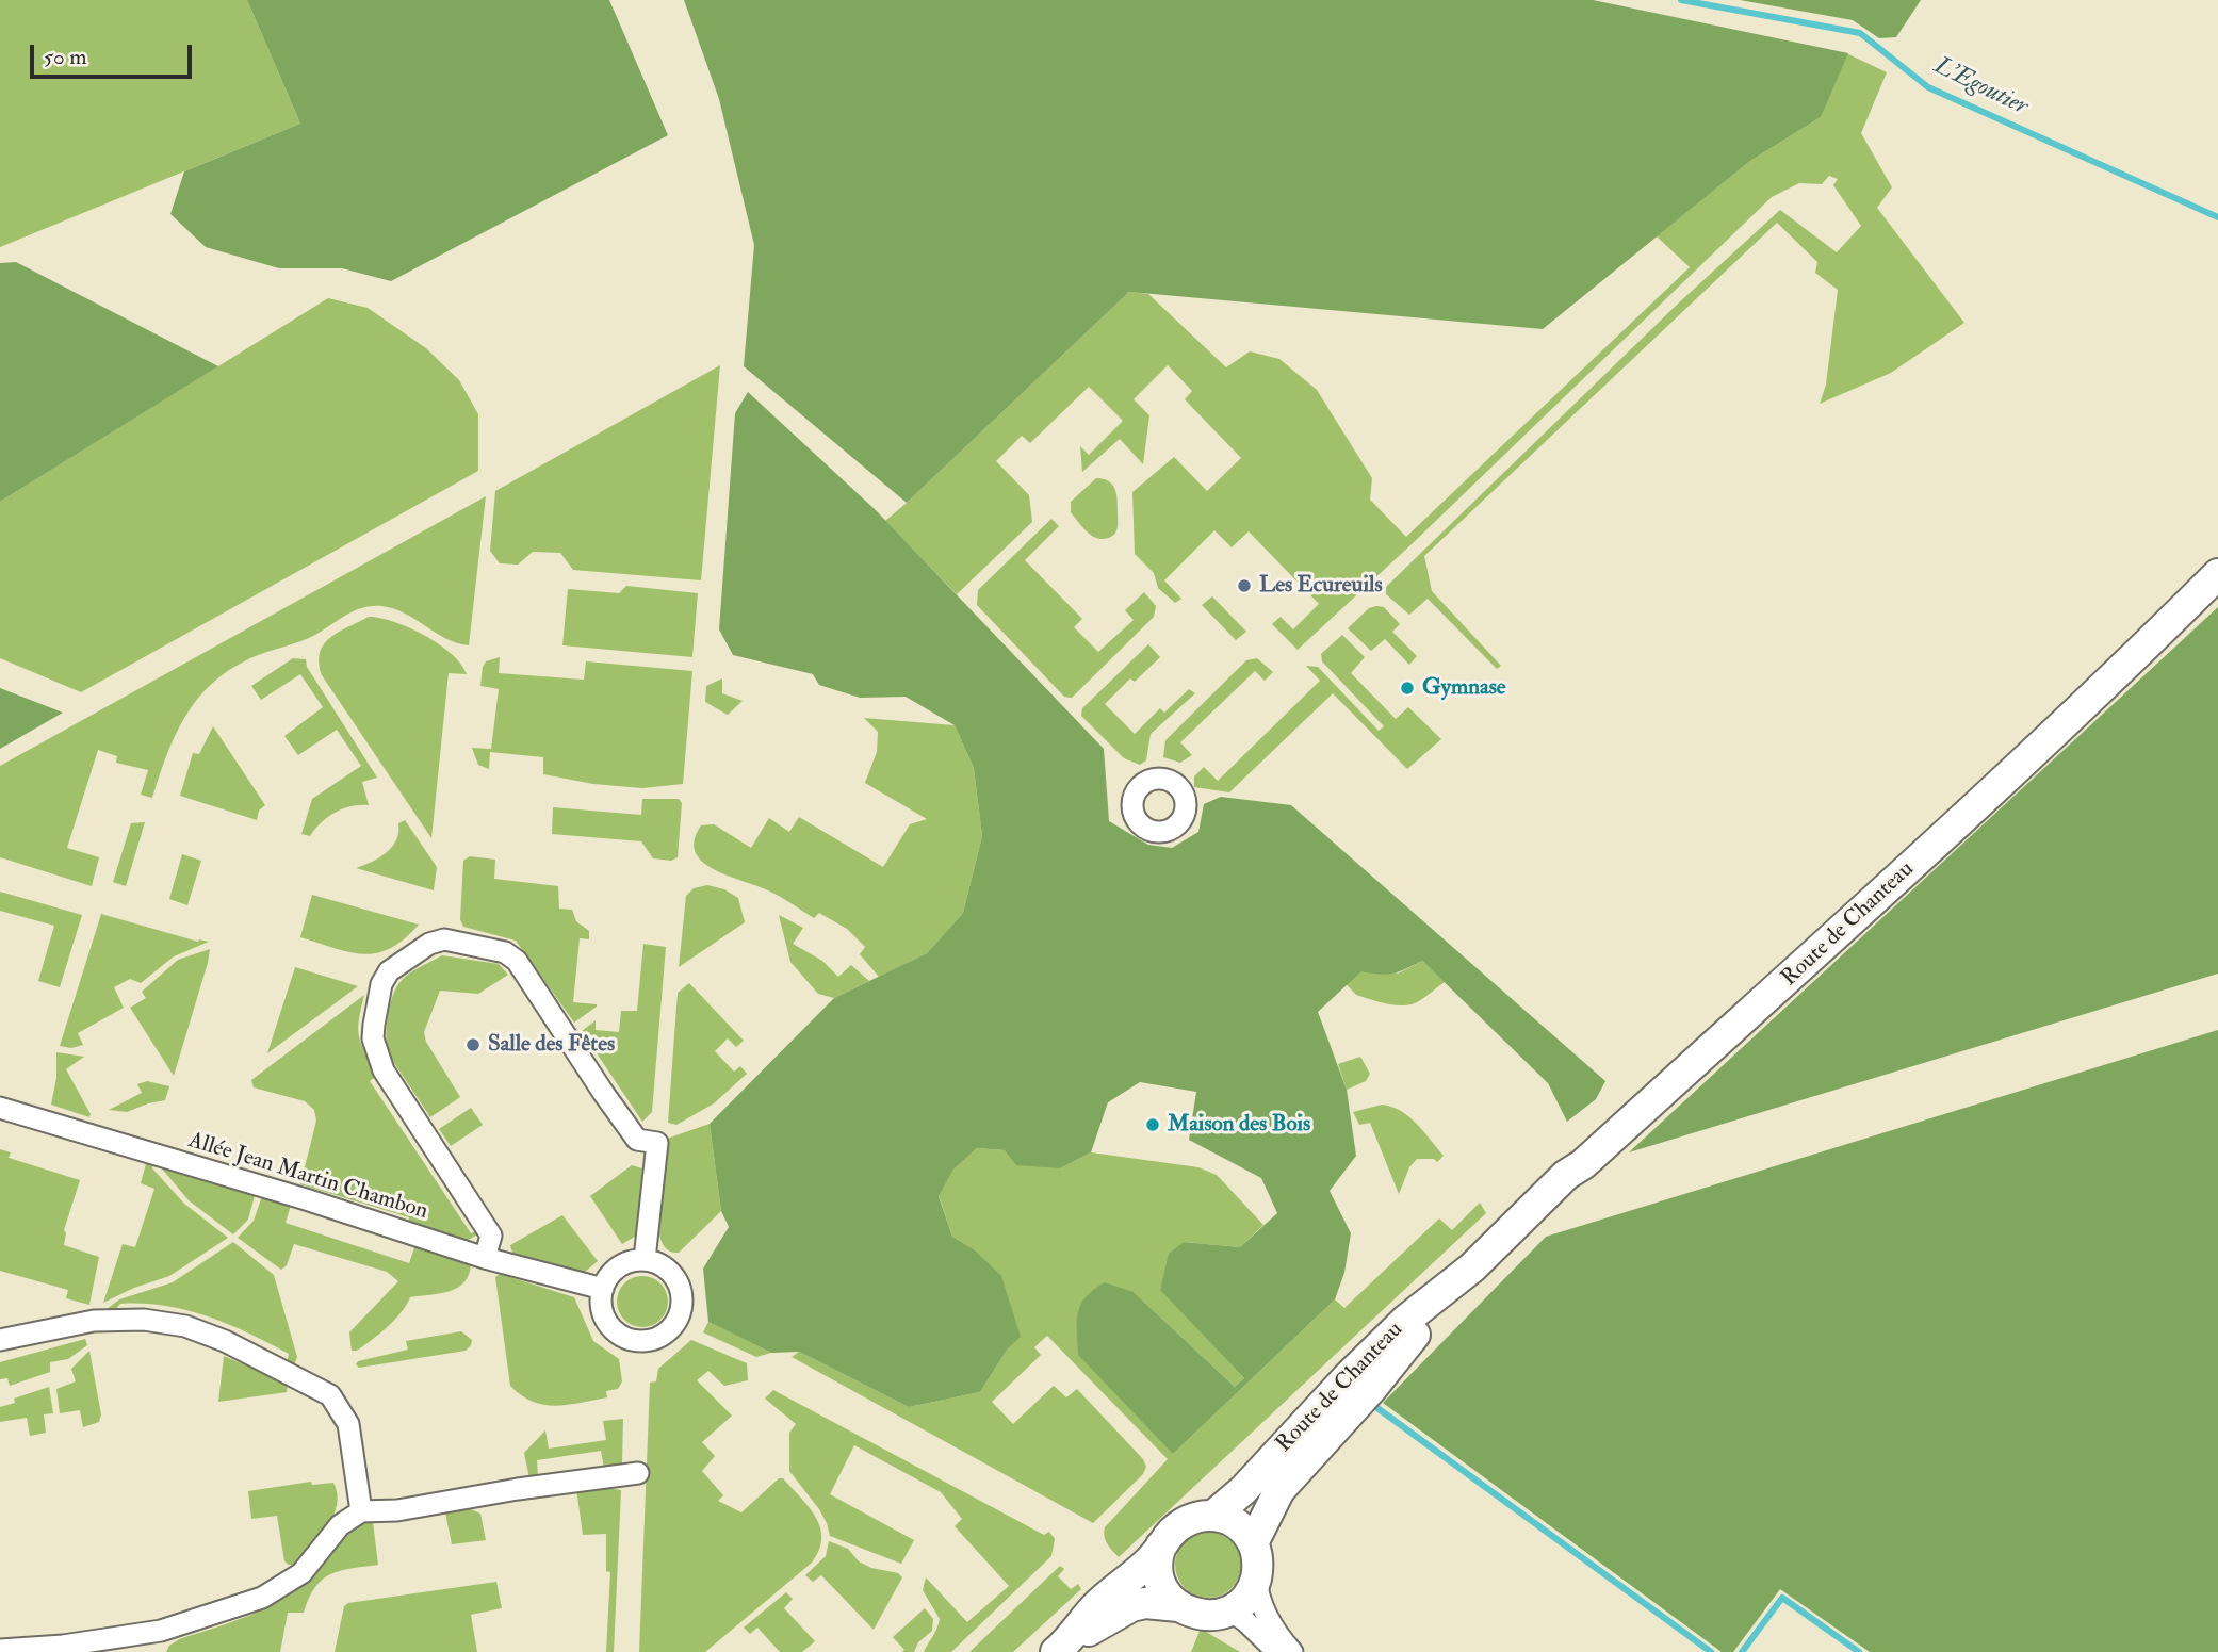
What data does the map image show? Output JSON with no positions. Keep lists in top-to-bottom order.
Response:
{
  "streets": {
    "main road": ["Route de Chanteau"],
    "street": ["Allée Jean Martin Chambon"]
  },
  "water": ["L'Egoutier"],
  "places": [
    "Les Ecureuils",
    "Gymnase",
    "Salle des Fêtes",
    "Maison des Bois"
  ],
  "scale_bar": "50 m"
}
